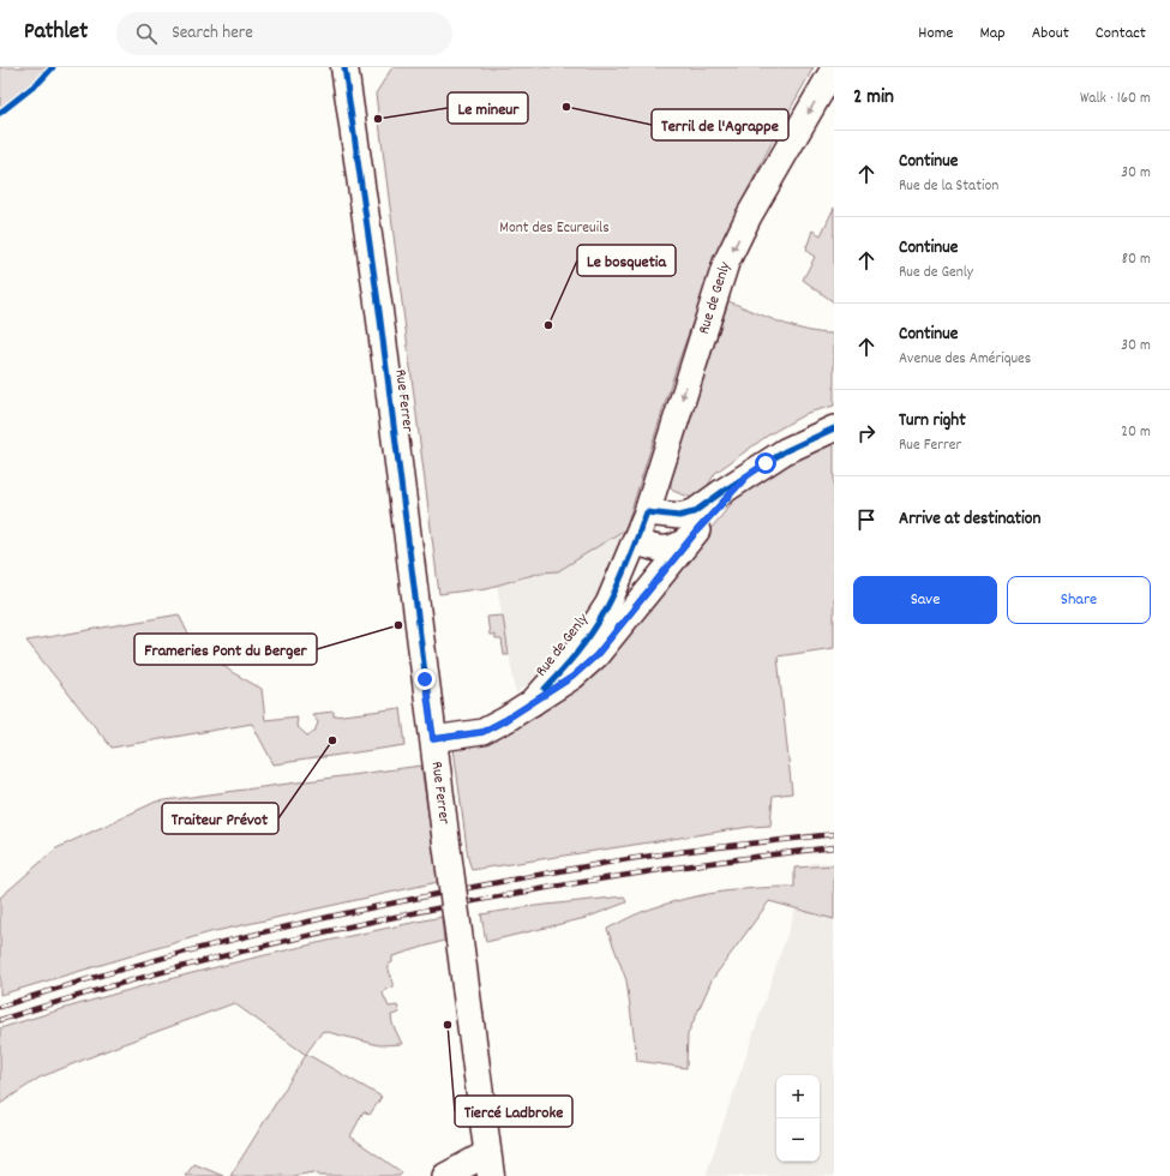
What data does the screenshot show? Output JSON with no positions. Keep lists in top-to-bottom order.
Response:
{
  "streets": {
    "main road": ["Rue Ferrer"],
    "street": ["Rue de Genly"]
  },
  "one_way": ["Rue de Genly"],
  "parks": ["Mont des Ecureuils"],
  "places": [
    "Terril de l'Agrappe",
    "Le mineur",
    "Le bosquetia",
    "Frameries Pont du Berger",
    "Traiteur Prévot",
    "Tiercé Ladbroke"
  ],
  "page": {
    "header": "Pathlet",
    "search": "Search here",
    "nav": [
      "Home",
      "Map",
      "About",
      "Contact"
    ],
    "heading": ["2 min", "Walk · 160 m"],
    "list": [
      ["Continue", "Rue de la Station", "30 m"],
      ["Continue", "Rue de Genly", "80 m"],
      ["Continue", "Avenue des Amériques", "30 m"],
      ["Turn right", "Rue Ferrer", "20 m"],
      "Arrive at destination"
    ],
    "buttons": ["Save", "Share"],
    "map_buttons": ["+", "−"]
  }
}
